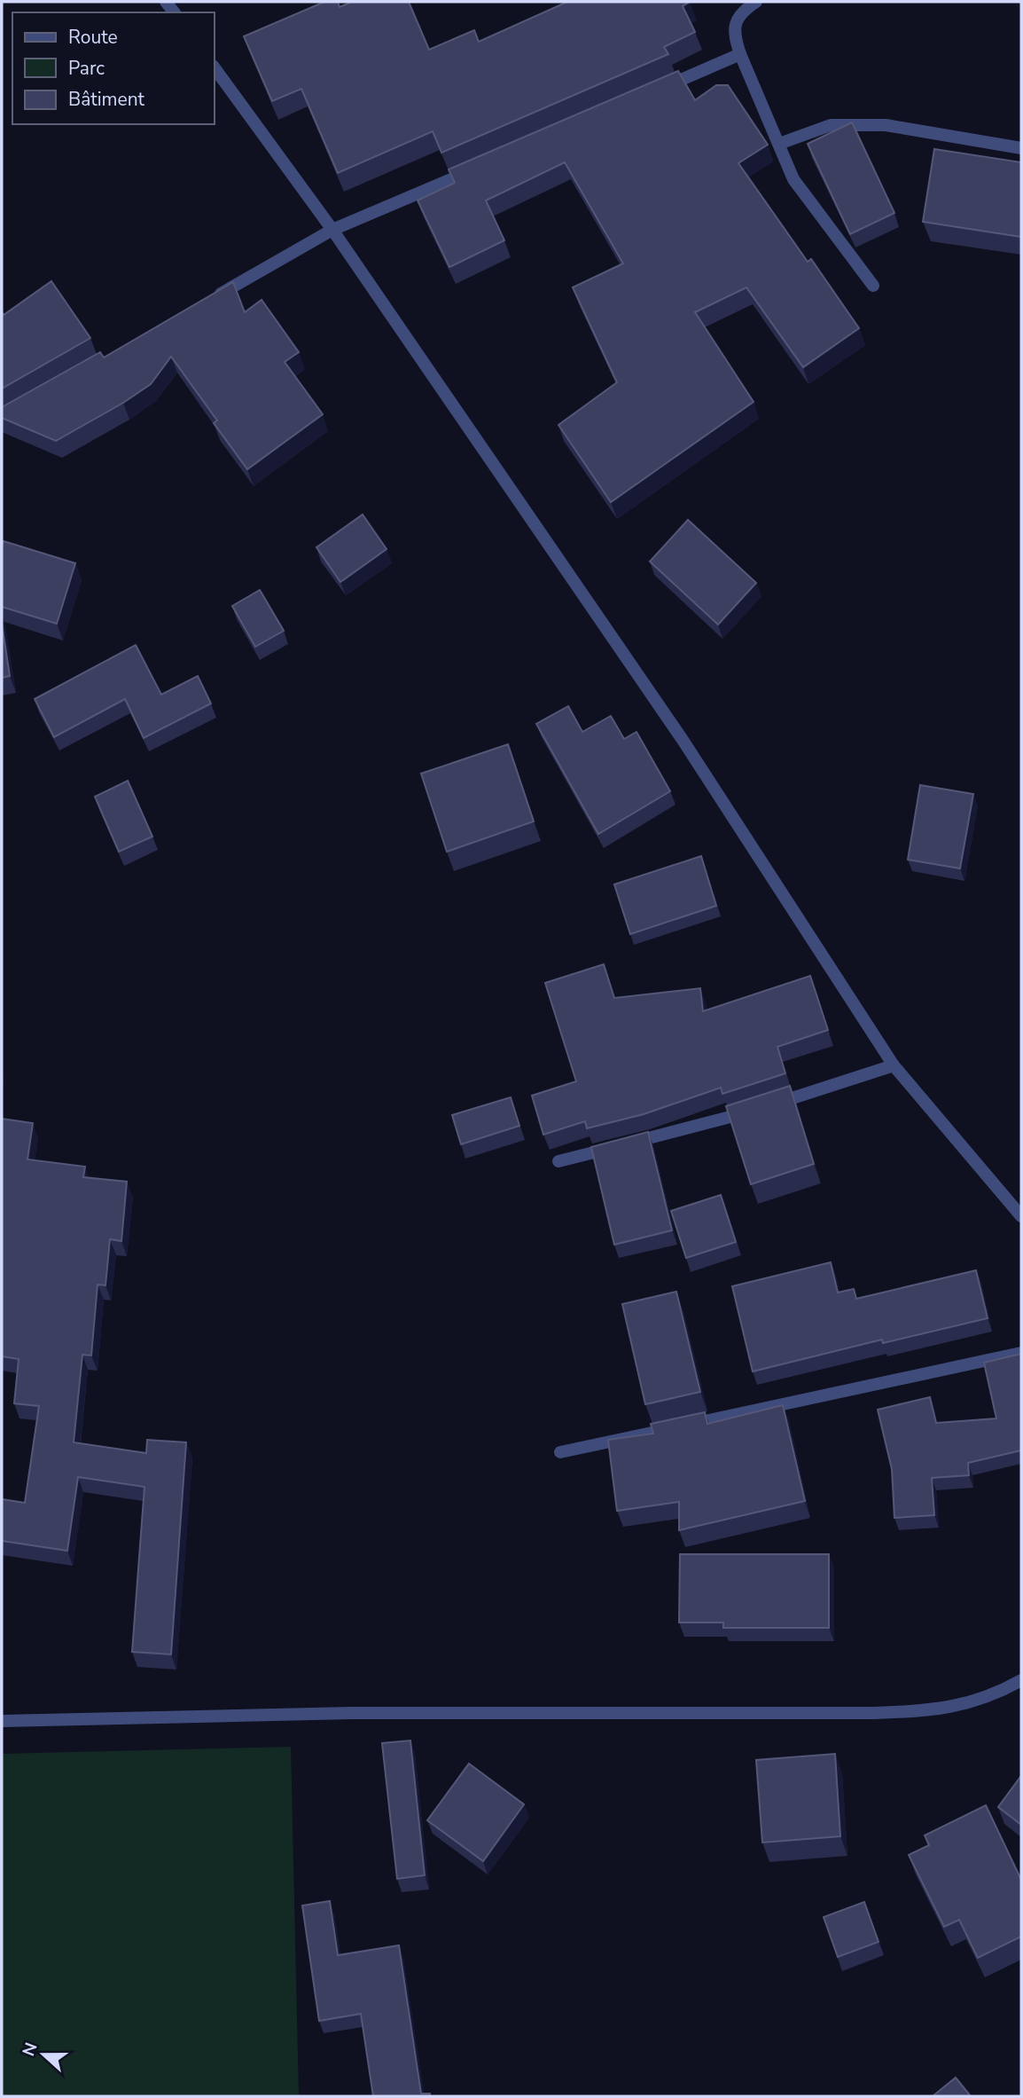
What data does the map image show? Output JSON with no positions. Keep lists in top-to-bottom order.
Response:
{
  "legend": ["Route", "Parc", "Bâtiment"],
  "north": "left"
}
